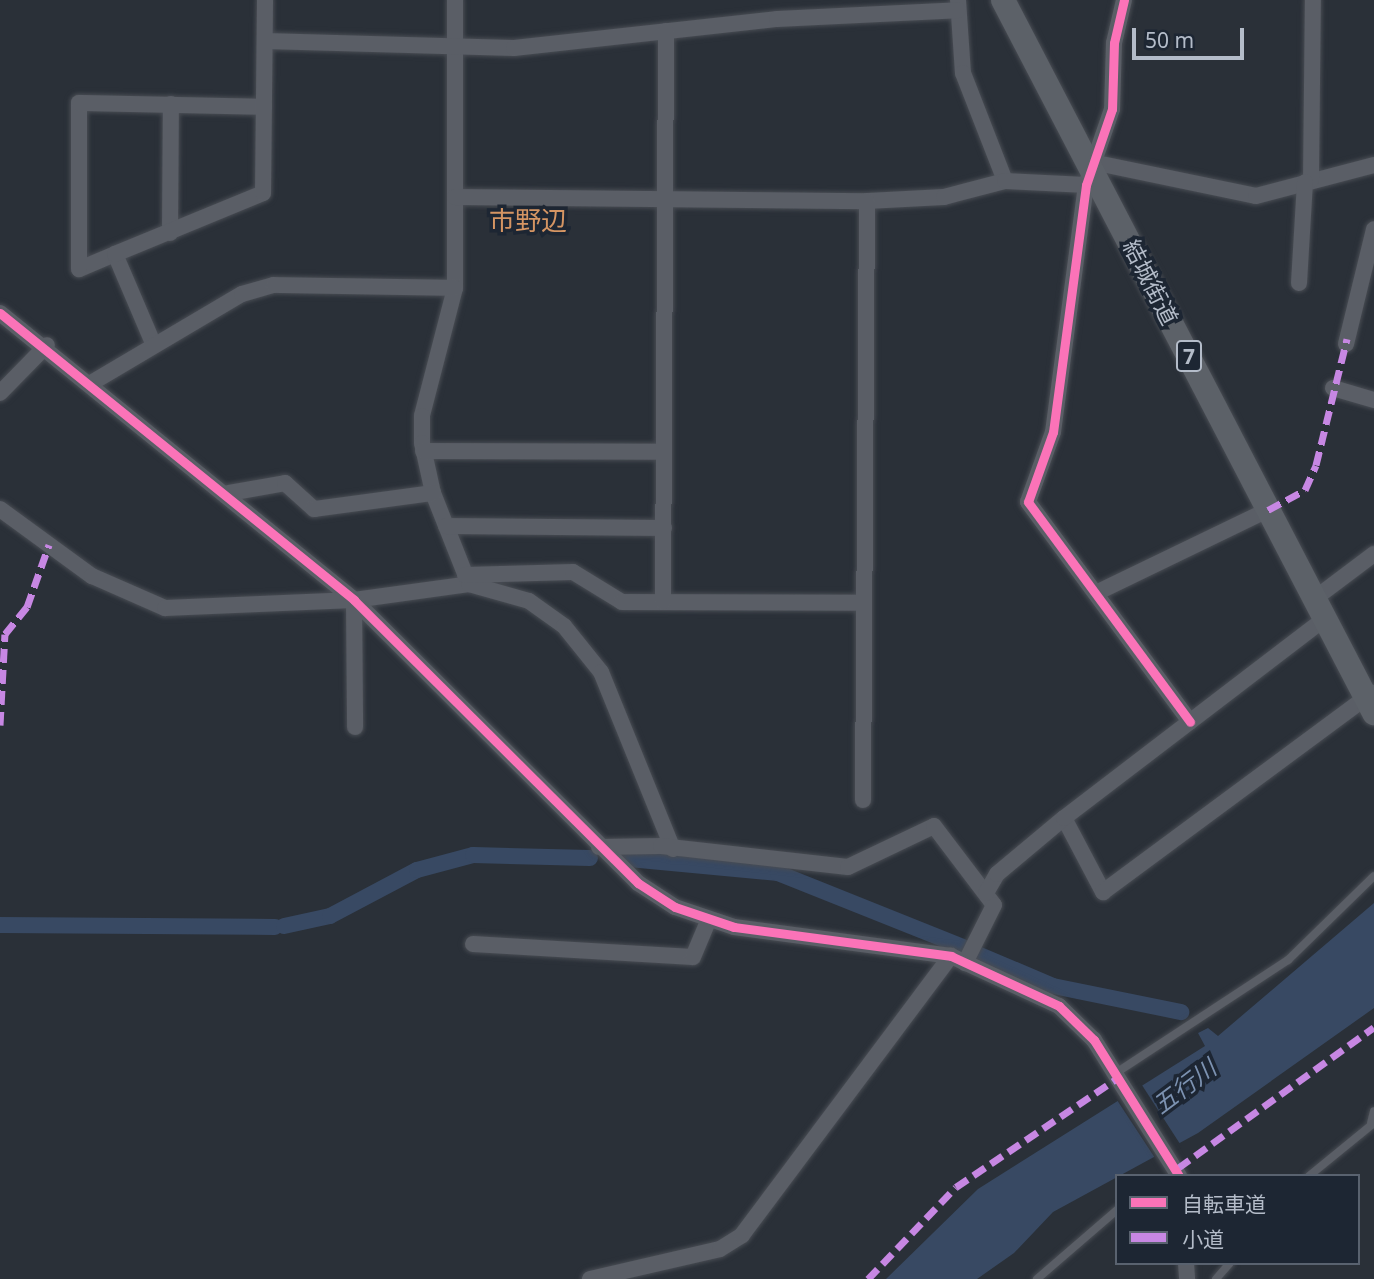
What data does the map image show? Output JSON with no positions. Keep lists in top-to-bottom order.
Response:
{
  "streets": {
    "main road": ["結城街道", "7"]
  },
  "districts": ["市野辺"],
  "water": ["五行川"],
  "legend": ["自転車道", "小道"],
  "scale_bar": "50 m"
}
